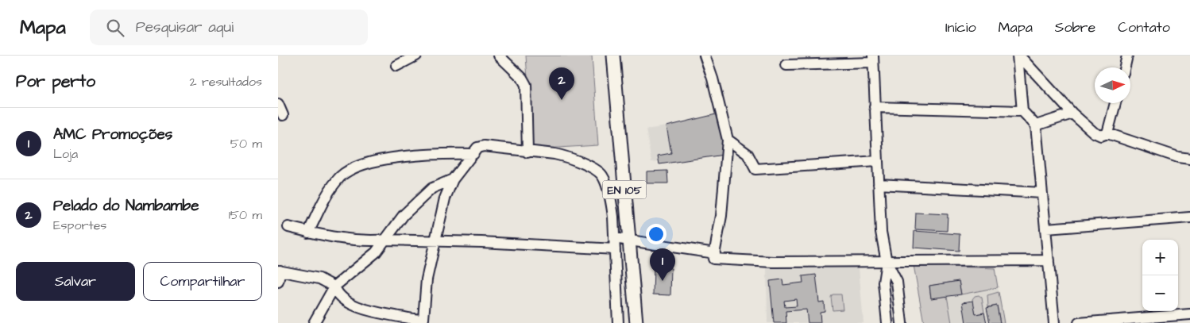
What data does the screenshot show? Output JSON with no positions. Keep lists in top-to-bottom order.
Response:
{
  "streets": {
    "main road": ["EN 105"]
  },
  "north": "right",
  "page": {
    "header": "Mapa",
    "search": "Pesquisar aqui",
    "nav": [
      "Início",
      "Mapa",
      "Sobre",
      "Contato"
    ],
    "heading": ["Por perto", "2 resultados"],
    "pins": ["2", "1"],
    "list": [
      {
        "mark": "1",
        "name": "AMC Promoções",
        "note": "Loja",
        "value": "50 m"
      },
      {
        "mark": "2",
        "name": "Pelado do Nambambe",
        "note": "Esportes",
        "value": "150 m"
      }
    ],
    "map_buttons": ["+", "−"],
    "buttons": ["Salvar", "Compartilhar"]
  }
}
